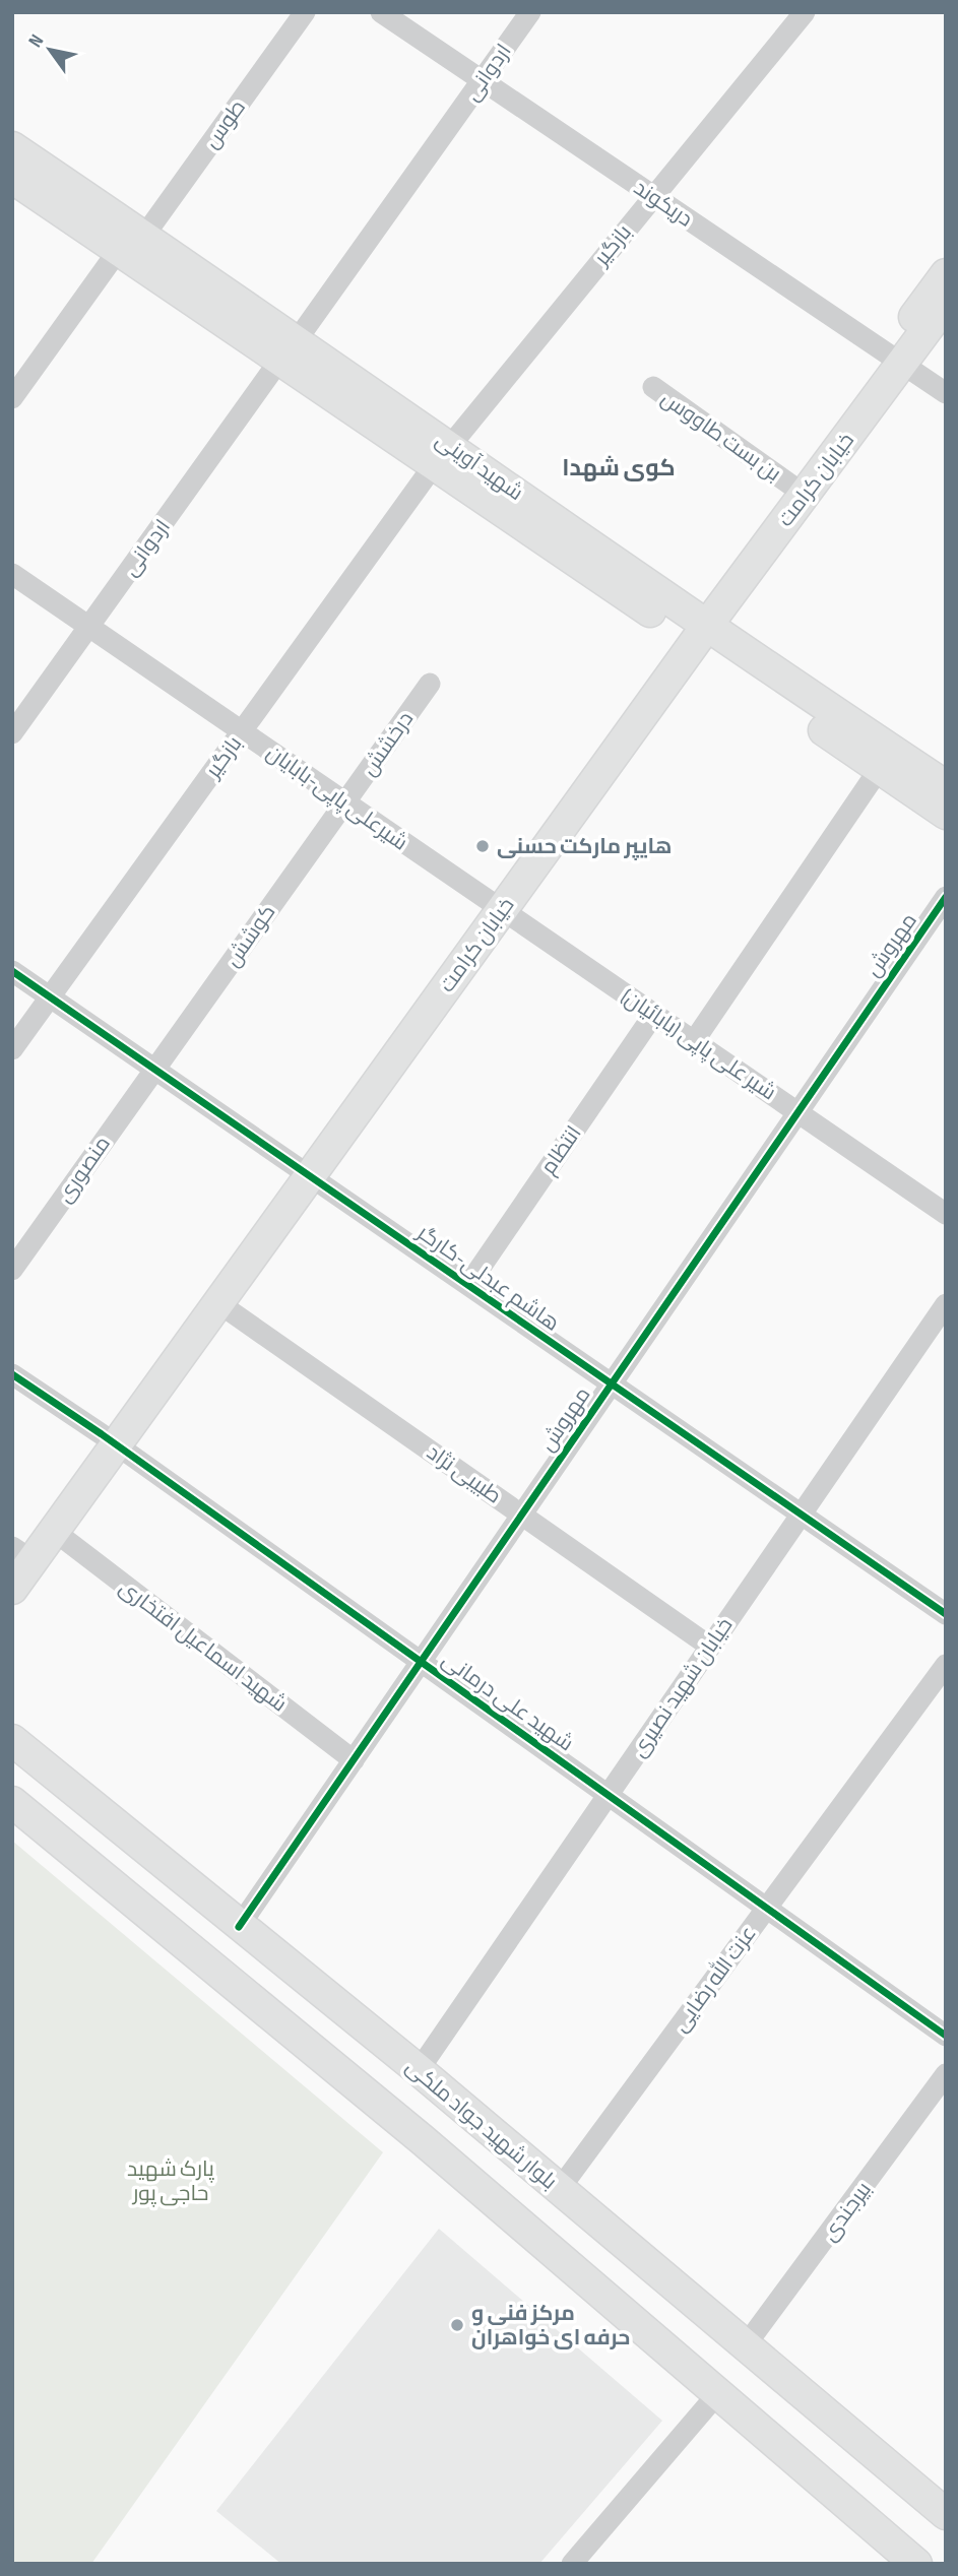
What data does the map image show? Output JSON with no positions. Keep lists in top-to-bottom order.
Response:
{
  "streets": {
    "main road": ["شهید آوینی", "خیابان کرامت", "بلوار شهید جواد ملکی"],
    "street": [
      "اردوانی",
      "طوس",
      "دریکوند",
      "بازگیر",
      "بن بست طاووس",
      "درخشش",
      "شیرعلی پاپی-بابایان",
      "کوشش",
      "مهروش",
      "شیر علی پاپی (بابائیان)",
      "انتظام",
      "منصوری",
      "هاشم عبدلی-کارگر",
      "طبیبی نژاد",
      "شهید اسماعیل افتخاری",
      "خیابان شهید نصیری",
      "شهید علی درمانی",
      "عزت الله رضایی",
      "بیرجندی"
    ]
  },
  "crossings": [
    ["اردوانی", "دریکوند"],
    ["اردوانی", "شهید آوینی"],
    ["اردوانی", "شیرعلی پاپی-بابایان"],
    ["طوس", "شهید آوینی"],
    ["دریکوند", "بازگیر"],
    ["دریکوند", "خیابان کرامت"],
    ["بازگیر", "شهید آوینی"],
    ["بازگیر", "شیرعلی پاپی-بابایان"],
    ["بازگیر", "هاشم عبدلی-کارگر"],
    ["بن بست طاووس", "خیابان کرامت"],
    ["شهید آوینی", "خیابان کرامت"],
    ["خیابان کرامت", "شیرعلی پاپی-بابایان"],
    ["خیابان کرامت", "شیر علی پاپی (بابائیان)"],
    ["خیابان کرامت", "هاشم عبدلی-کارگر"],
    ["خیابان کرامت", "طبیبی نژاد"],
    ["خیابان کرامت", "شهید اسماعیل افتخاری"],
    ["خیابان کرامت", "شهید علی درمانی"],
    ["درخشش", "شیرعلی پاپی-بابایان"],
    ["درخشش", "کوشش"],
    ["شیرعلی پاپی-بابایان", "کوشش"],
    ["شیرعلی پاپی-بابایان", "شیر علی پاپی (بابائیان)"],
    ["کوشش", "منصوری"],
    ["کوشش", "هاشم عبدلی-کارگر"],
    ["مهروش", "شیر علی پاپی (بابائیان)"],
    ["مهروش", "هاشم عبدلی-کارگر"],
    ["مهروش", "طبیبی نژاد"],
    ["مهروش", "شهید اسماعیل افتخاری"],
    ["مهروش", "شهید علی درمانی"],
    ["مهروش", "بلوار شهید جواد ملکی"],
    ["شیر علی پاپی (بابائیان)", "انتظام"],
    ["انتظام", "هاشم عبدلی-کارگر"],
    ["منصوری", "هاشم عبدلی-کارگر"],
    ["هاشم عبدلی-کارگر", "خیابان شهید نصیری"],
    ["طبیبی نژاد", "خیابان شهید نصیری"],
    ["خیابان شهید نصیری", "شهید علی درمانی"],
    ["خیابان شهید نصیری", "بلوار شهید جواد ملکی"],
    ["شهید علی درمانی", "عزت الله رضایی"],
    ["عزت الله رضایی", "بلوار شهید جواد ملکی"],
    ["بلوار شهید جواد ملکی", "بیرجندی"]
  ],
  "districts": ["کوی شهدا"],
  "parks": ["پارک شهید حاجی پور"],
  "places": ["هایپر مارکت حسنی", "مرکز فنی و حرفه ای خواهران"],
  "north": "top left"
}
